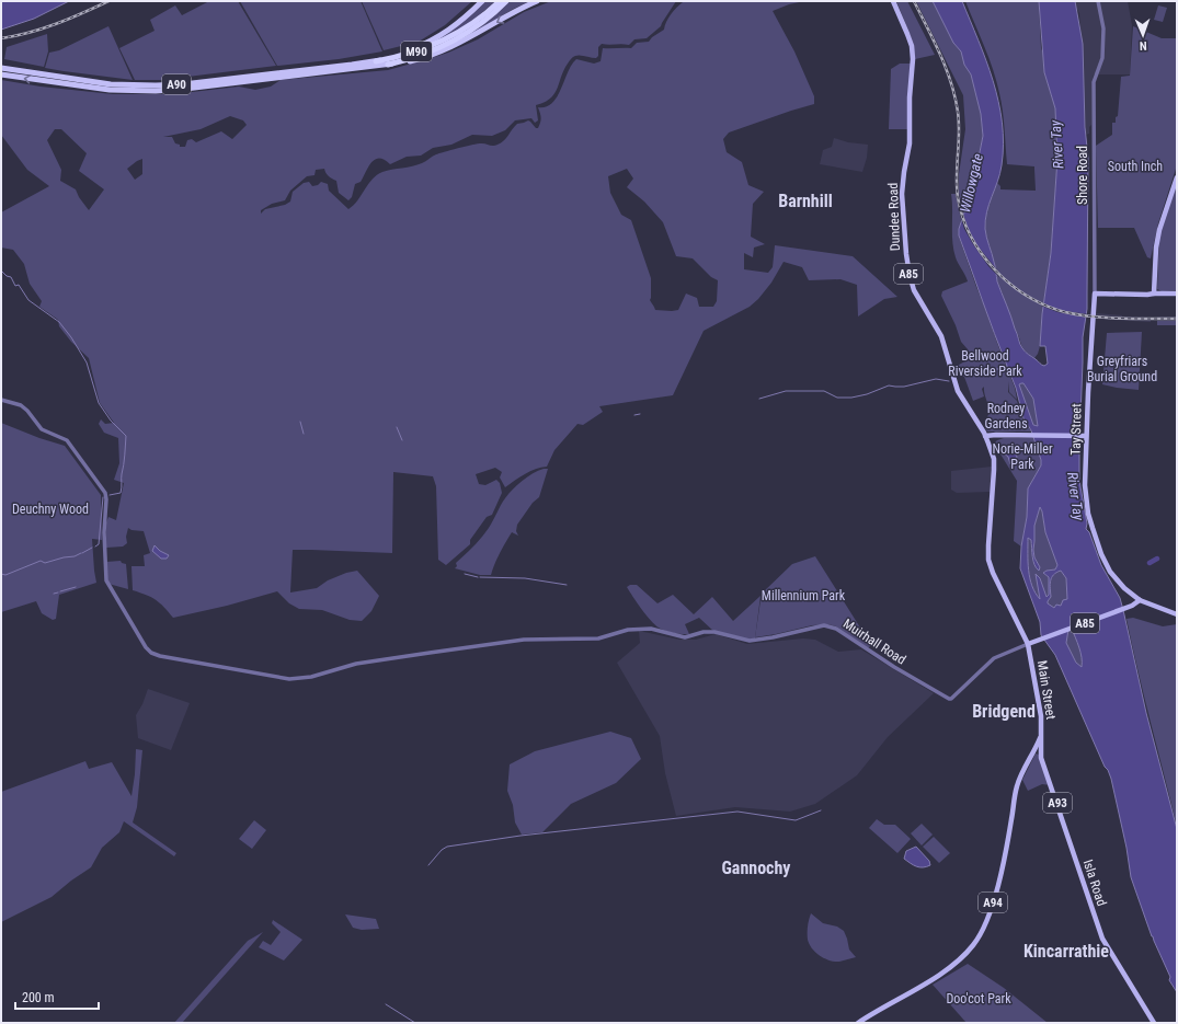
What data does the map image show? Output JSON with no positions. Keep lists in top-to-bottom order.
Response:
{
  "streets": {
    "highway": ["M90", "A90"],
    "main road": [
      "Dundee Road",
      "A85",
      "Tay Street",
      "Main Street",
      "A93",
      "Isla Road",
      "A94"
    ],
    "street": ["Shore Road", "Muirhall Road"]
  },
  "crossings": [
    ["M90", "A90"],
    ["Shore Road", "Tay Street"],
    ["Dundee Road", "A85"],
    ["Dundee Road", "Muirhall Road"],
    ["Dundee Road", "Main Street"],
    ["A85", "Tay Street"],
    ["A85", "Muirhall Road"],
    ["A85", "Main Street"],
    ["Muirhall Road", "Main Street"],
    ["Main Street", "Isla Road"],
    ["Main Street", "A94"],
    ["Isla Road", "A94"]
  ],
  "districts": [
    "Barnhill",
    "Bridgend",
    "Gannochy",
    "Kincarrathie"
  ],
  "water": ["River Tay", "Willowgate"],
  "parks": [
    "South Inch",
    "Bellwood Riverside Park",
    "Greyfriars Burial Ground",
    "Rodney Gardens",
    "Norie-Miller Park",
    "Deuchny Wood",
    "Millennium Park",
    "Doo'cot Park"
  ],
  "scale_bar": "200 m",
  "north": "bottom"
}
